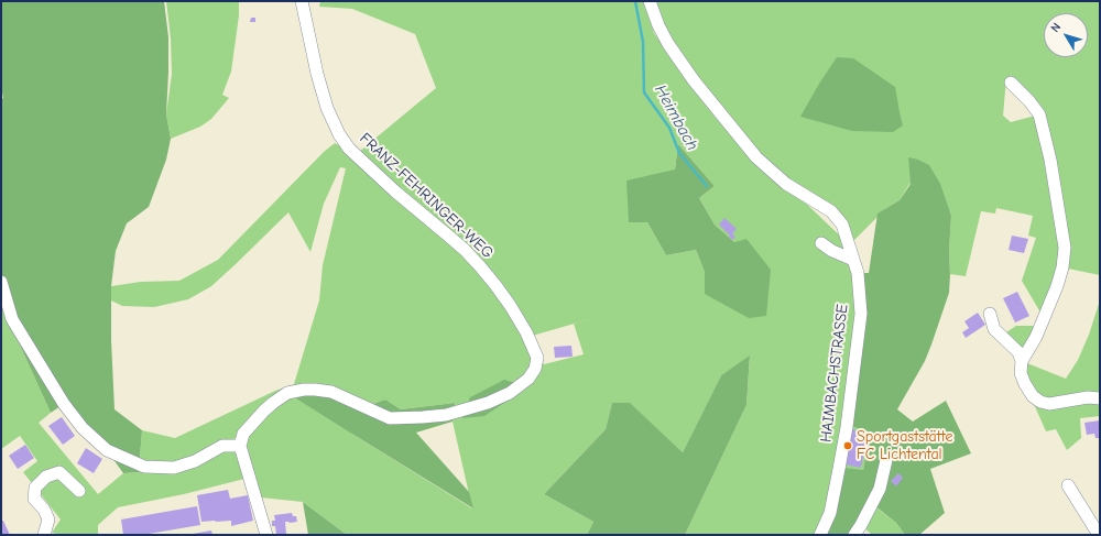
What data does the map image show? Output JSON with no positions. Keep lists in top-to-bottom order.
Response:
{
  "streets": {
    "street": ["FRANZ-FEHRINGER-WEG", "HAIMBACHSTRASSE"]
  },
  "water": ["Heimbach"],
  "places": ["Sportgaststätte FC Lichtental"],
  "north": "top left"
}
